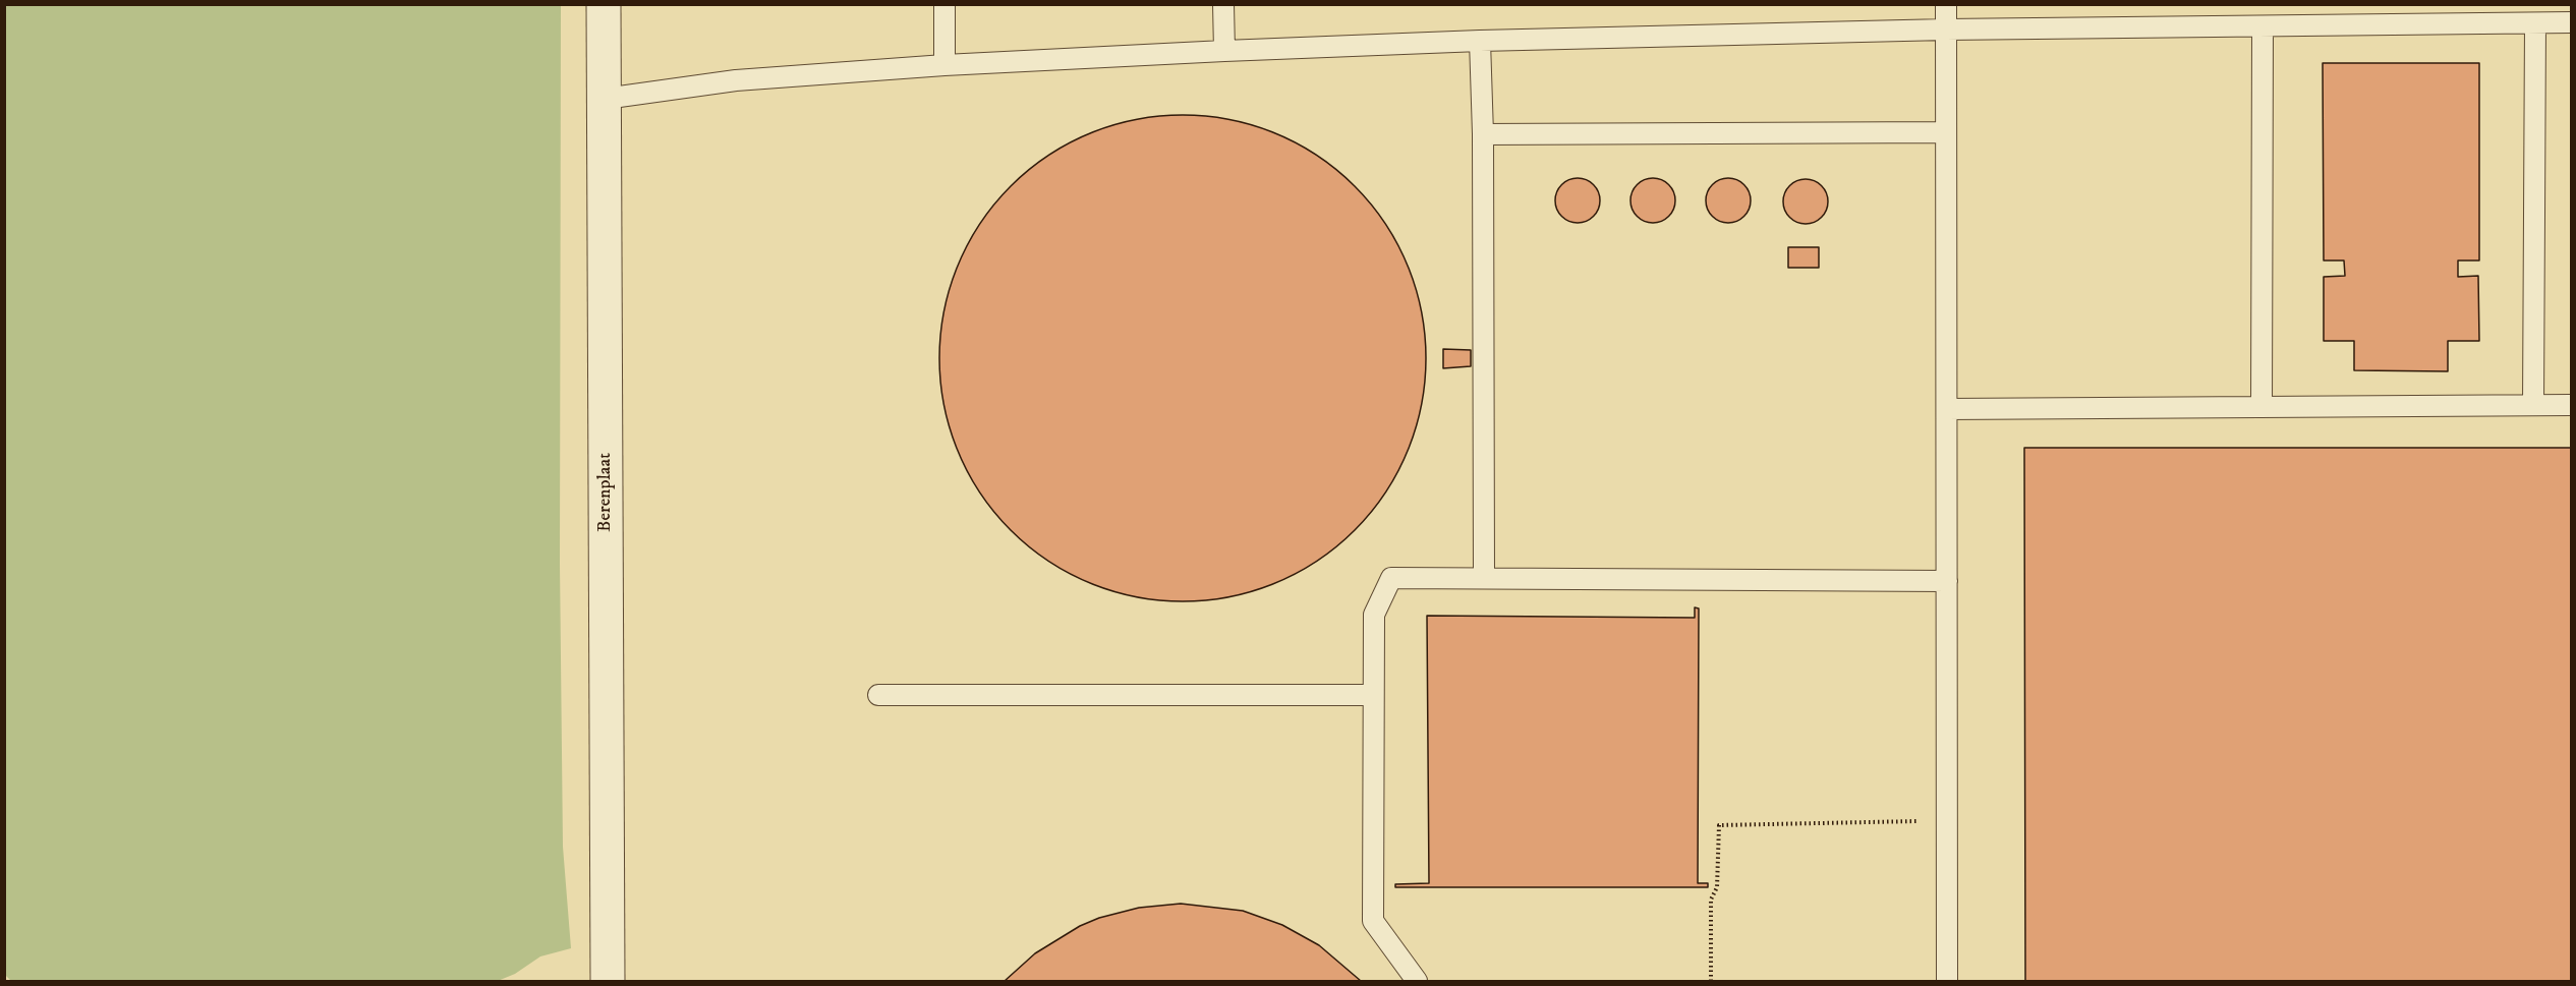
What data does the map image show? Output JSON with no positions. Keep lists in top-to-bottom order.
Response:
{
  "streets": {
    "street": ["Berenplaat"]
  }
}
